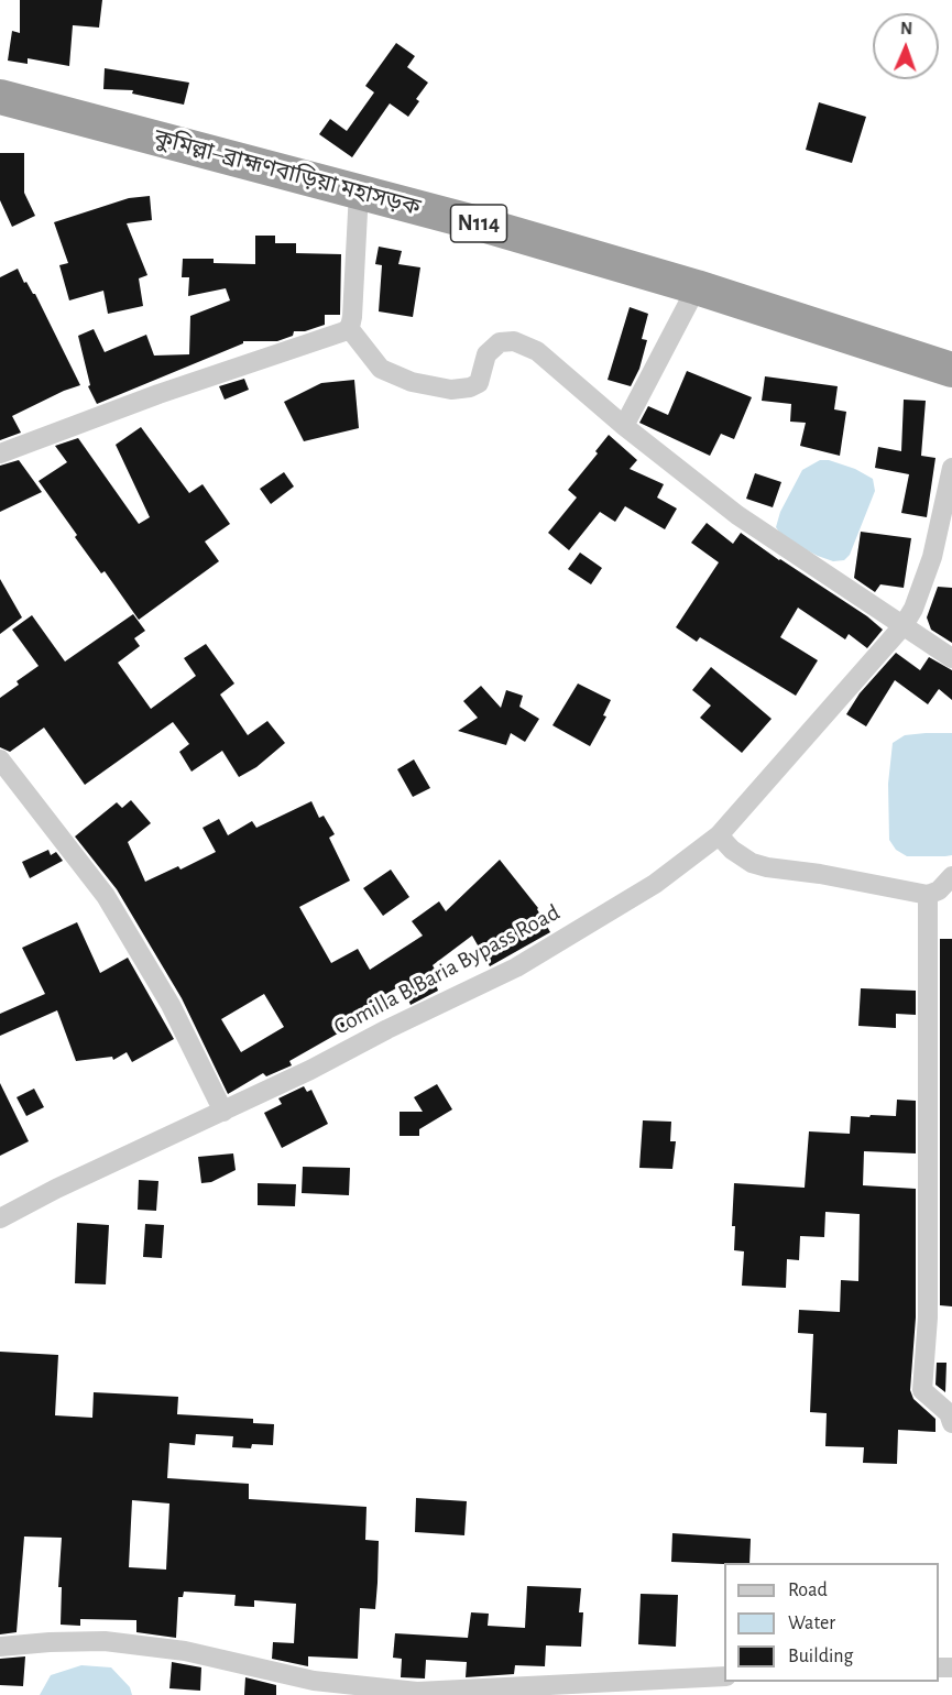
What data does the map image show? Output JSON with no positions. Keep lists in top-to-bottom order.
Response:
{
  "streets": {
    "highway": ["কুমিল্লা–ব্রাহ্মণবাড়িয়া মহাসড়ক", "N114"],
    "street": ["Comilla B.Baria Bypass Road"]
  },
  "legend": ["Road", "Water", "Building"],
  "north": "top"
}
